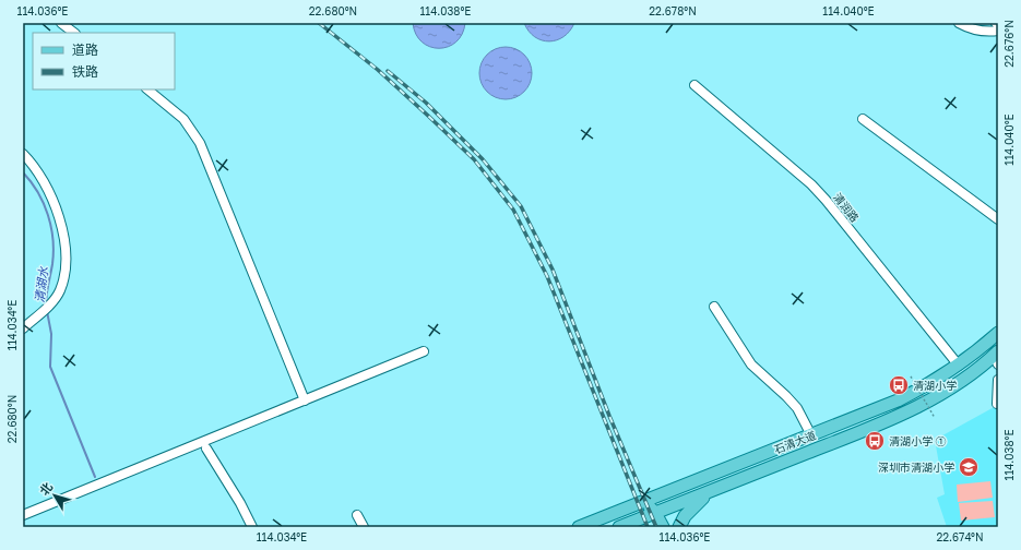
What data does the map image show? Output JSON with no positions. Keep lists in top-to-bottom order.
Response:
{
  "streets": {
    "main road": ["石清大道"],
    "street": ["清润路"]
  },
  "crossings": [
    ["清润路", "石清大道"]
  ],
  "water": ["清湖水"],
  "places": {
    "bus stop": ["清湖小学", "清湖小学 ①"],
    "school or university": ["深圳市清湖小学"]
  },
  "legend": ["道路", "铁路"],
  "north": "top left",
  "coordinates": [
    "114.036°E",
    "22.680°N",
    "114.038°E",
    "22.678°N",
    "114.040°E",
    "22.676°N",
    "114.034°E",
    "22.674°N"
  ]
}
